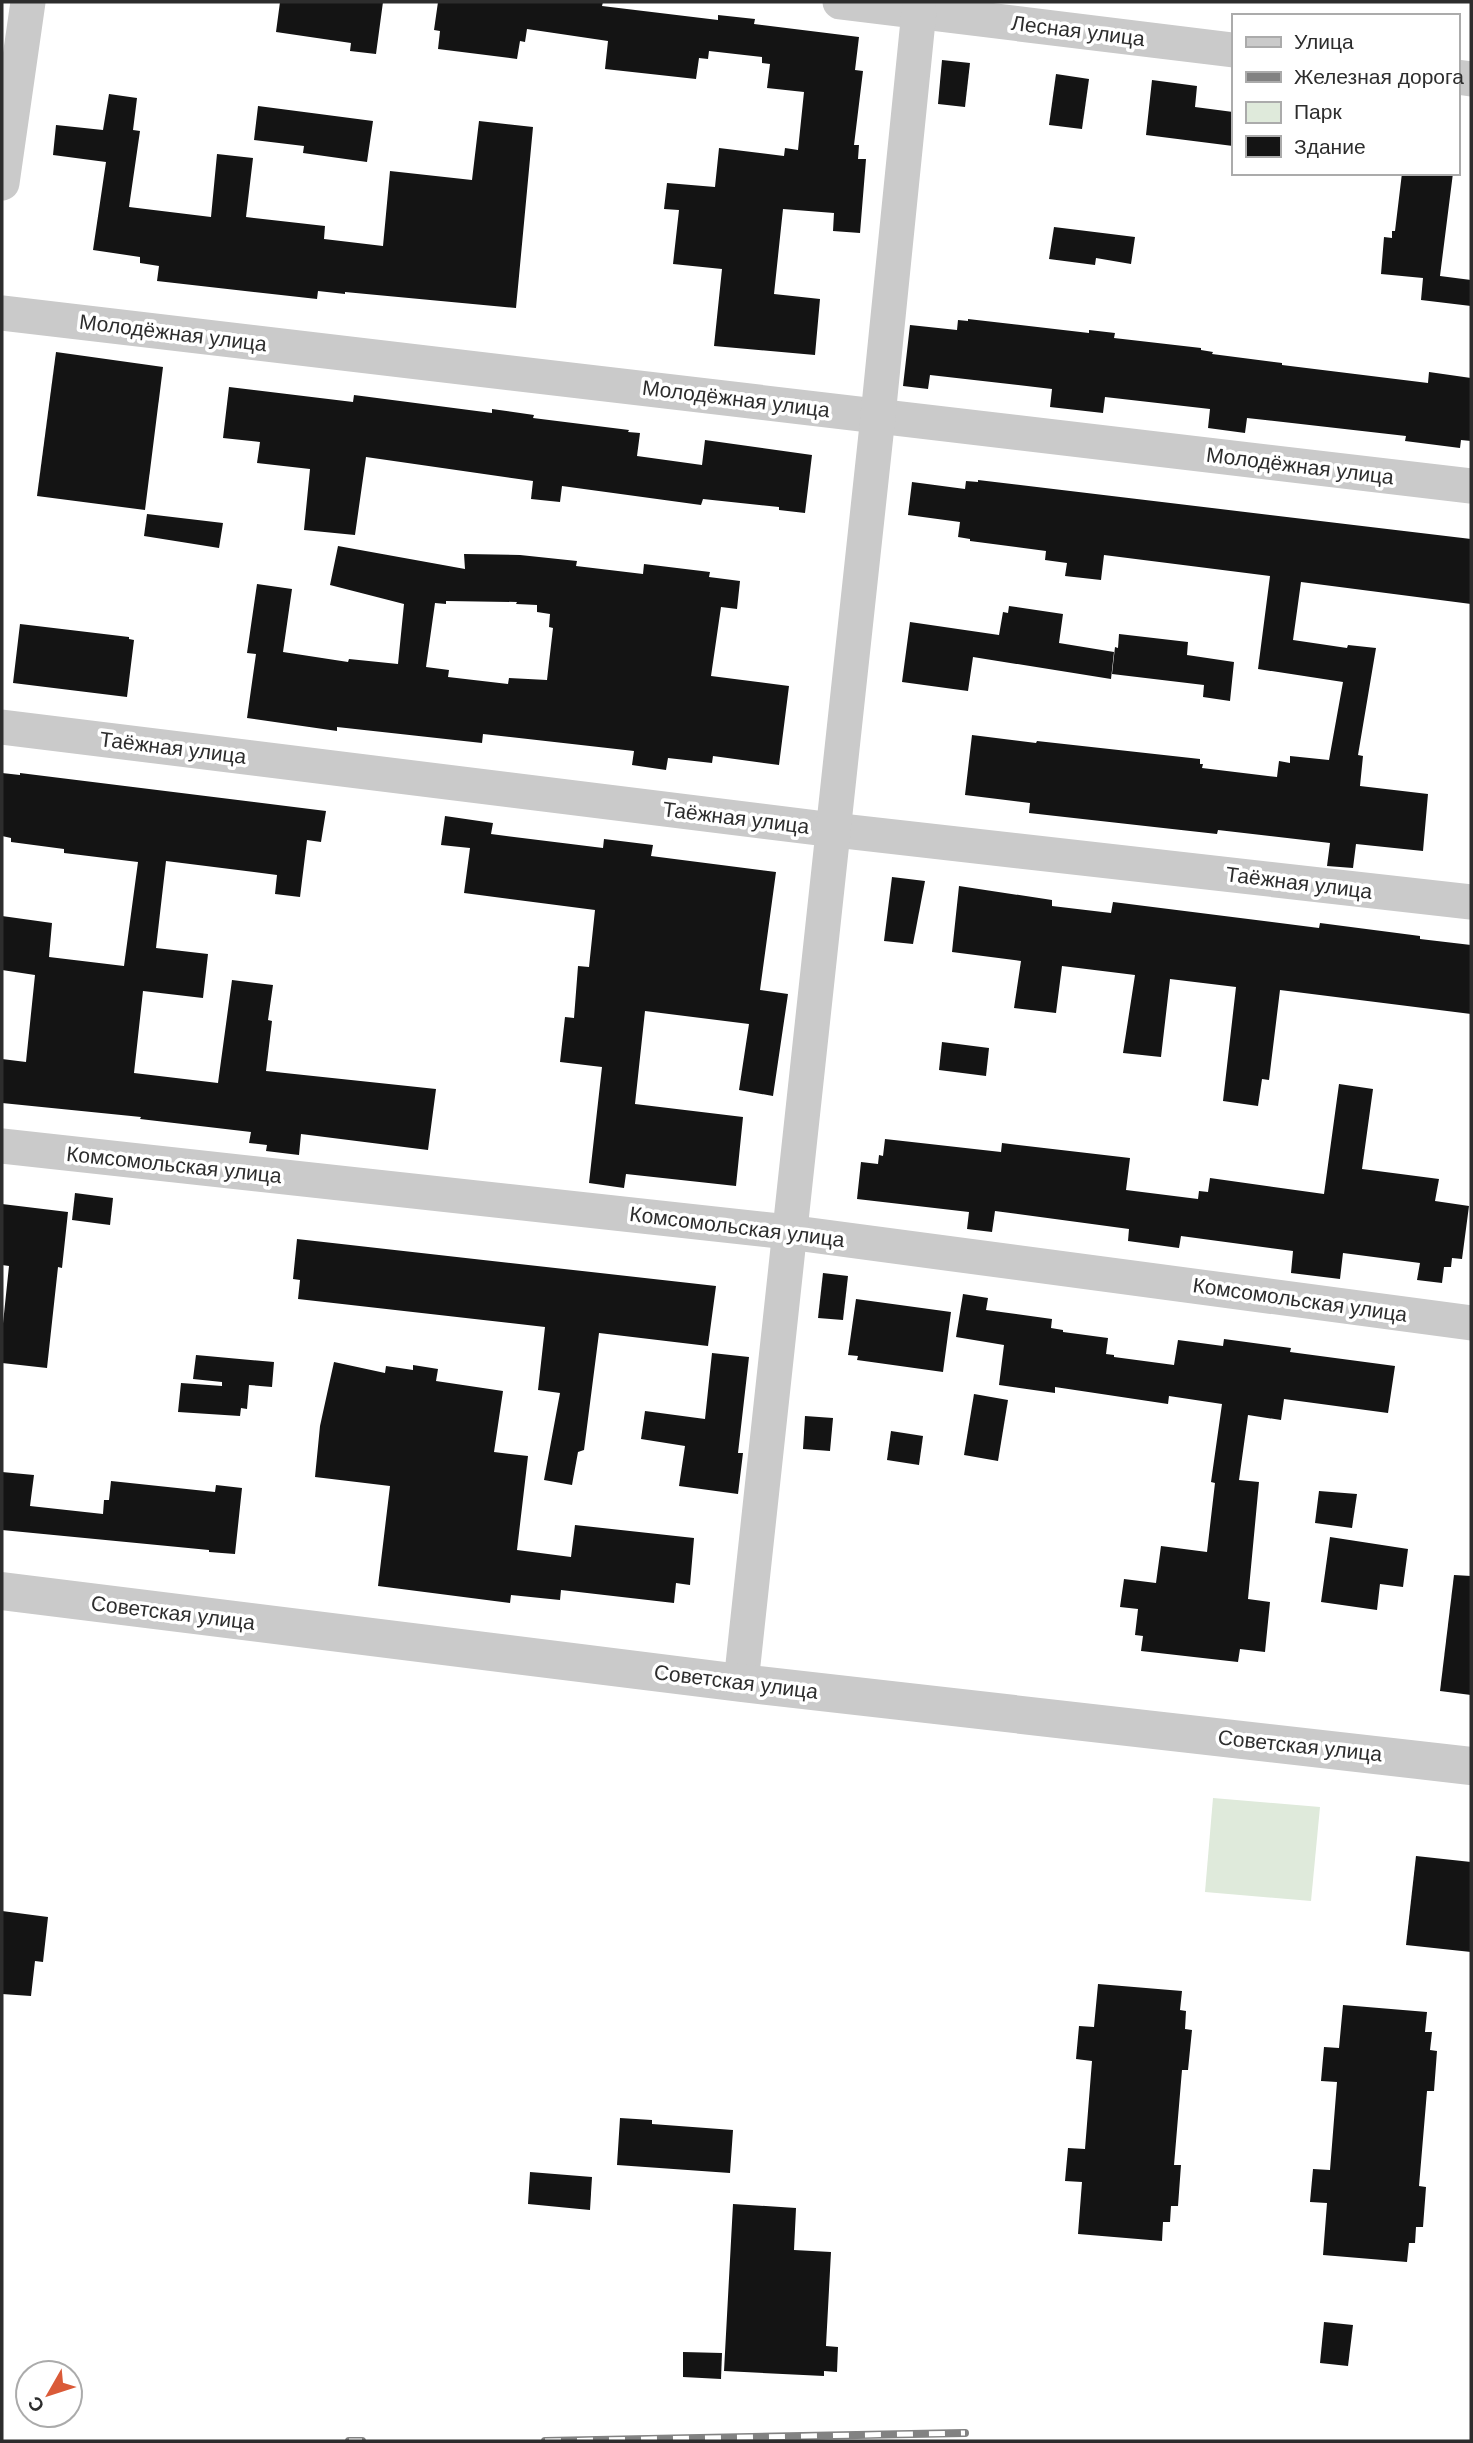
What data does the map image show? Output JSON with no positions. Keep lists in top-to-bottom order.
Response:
{
  "streets": {
    "street": [
      "Лесная улица",
      "Молодёжная улица",
      "Таёжная улица",
      "Комсомольская улица",
      "Советская улица"
    ]
  },
  "legend": [
    "Улица",
    "Железная дорога",
    "Парк",
    "Здание"
  ],
  "north": "bottom left"
}
